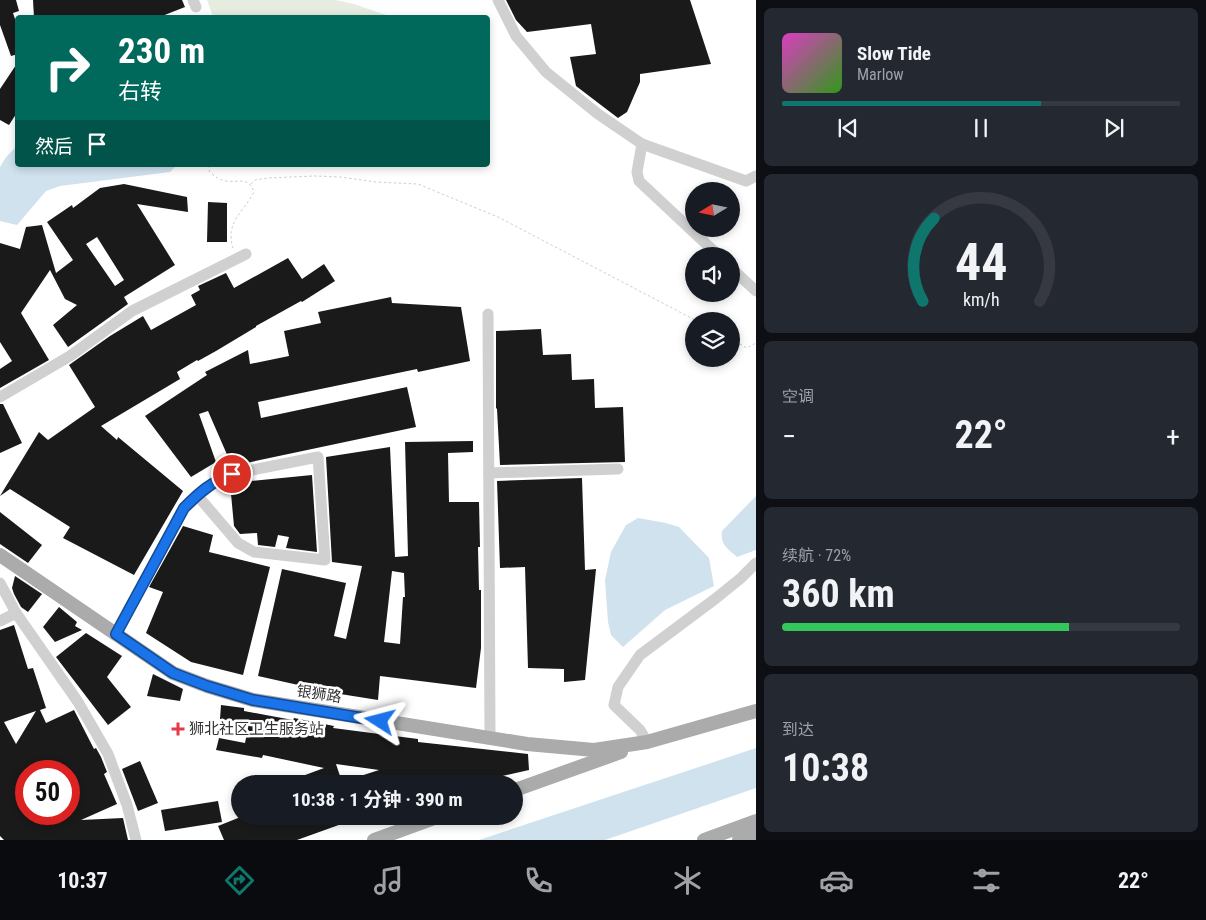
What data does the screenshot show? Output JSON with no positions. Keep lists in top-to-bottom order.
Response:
{
  "streets": {
    "main road": ["银狮路"]
  },
  "places": {
    "health": ["狮北社区卫生服务站"]
  },
  "north": "left",
  "page": {
    "turn": ["230 m", "右转"],
    "song": ["Slow Tide", "Marlow"],
    "then": "然后",
    "tile": [
      "空调",
      ["续航 · 72%", "360 km"],
      ["到达", "10:38"]
    ],
    "heat": ["−", "22°", "+"],
    "limit": "50",
    "trip": "10:38 · 1 分钟 · 390 m",
    "tabs": ["10:37", "22°"],
    "gauge": ["44", "km/h"]
  }
}
